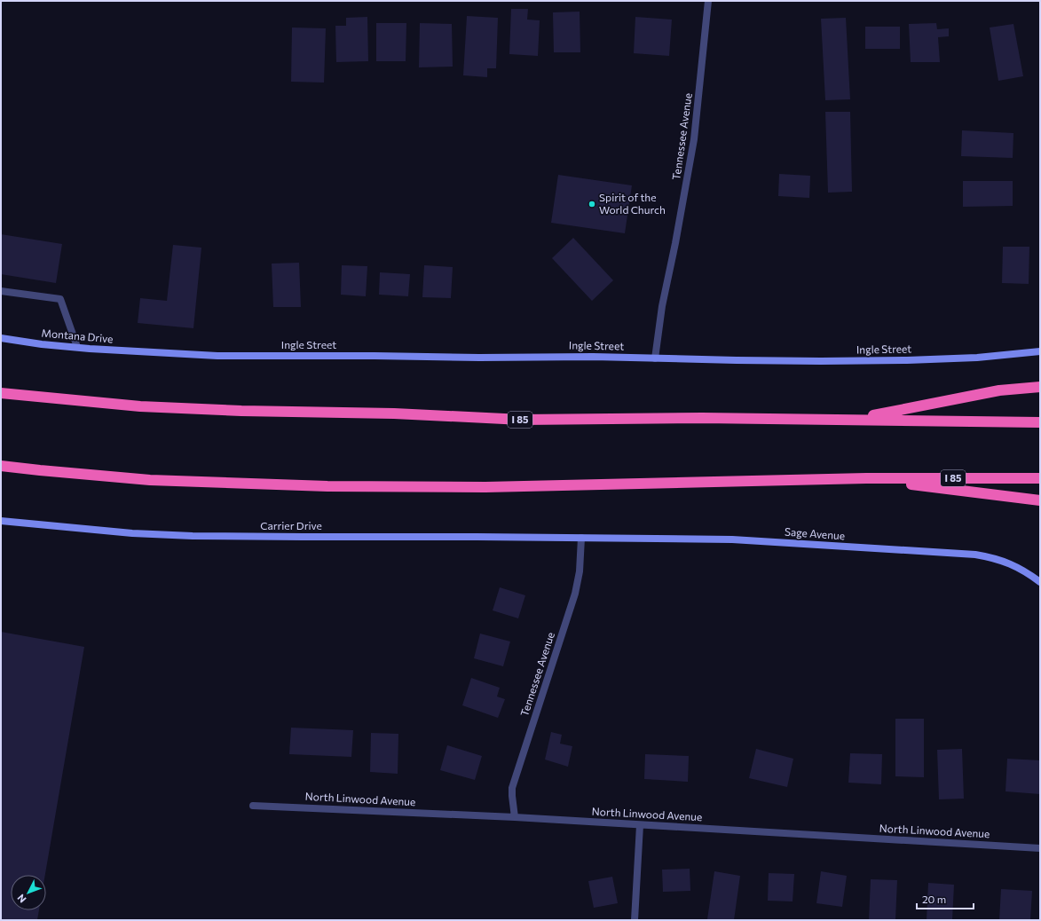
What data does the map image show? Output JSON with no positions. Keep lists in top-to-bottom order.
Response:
{
  "streets": {
    "highway": ["I 85"],
    "street": [
      "Tennessee Avenue",
      "Montana Drive",
      "Ingle Street",
      "Carrier Drive",
      "Sage Avenue",
      "North Linwood Avenue"
    ]
  },
  "crossings": [
    ["Tennessee Avenue", "Ingle Street"],
    ["Tennessee Avenue", "Carrier Drive"],
    ["Tennessee Avenue", "Sage Avenue"],
    ["Tennessee Avenue", "North Linwood Avenue"],
    ["Montana Drive", "Ingle Street"],
    ["Carrier Drive", "Sage Avenue"]
  ],
  "places": ["Spirit of the World Church"],
  "scale_bar": "20 m",
  "north": "bottom left"
}
